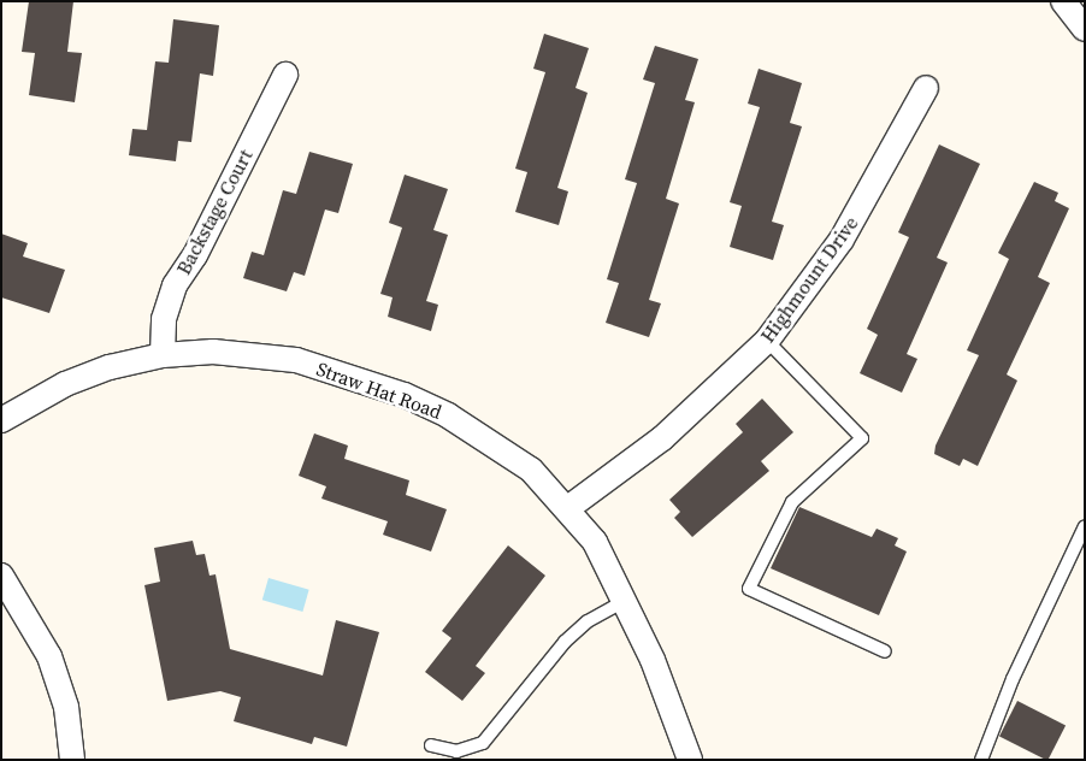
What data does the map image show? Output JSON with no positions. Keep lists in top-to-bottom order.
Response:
{
  "streets": {
    "street": ["Backstage Court", "Highmount Drive", "Straw Hat Road"]
  },
  "crossings": [
    ["Backstage Court", "Straw Hat Road"],
    ["Highmount Drive", "Straw Hat Road"]
  ]
}
